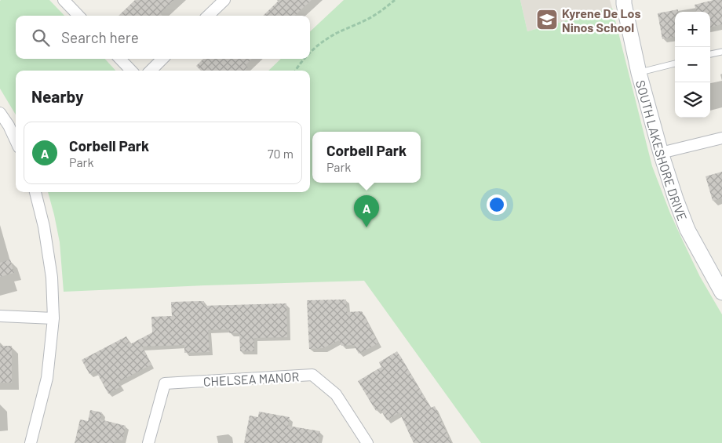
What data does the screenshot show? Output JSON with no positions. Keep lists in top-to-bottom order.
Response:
{
  "streets": {
    "street": ["SOUTH LAKESHORE DRIVE", "CHELSEA MANOR"]
  },
  "places": {
    "school or university": ["Kyrene De Los Ninos School"]
  },
  "page": {
    "map_buttons": ["+", "−"],
    "search": "Search here",
    "heading": "Nearby",
    "list": [
      {
        "mark": "A",
        "name": "Corbell Park",
        "note": "Park",
        "value": "70 m"
      }
    ],
    "popup": ["Corbell Park", "Park"],
    "pins": "A"
  }
}
